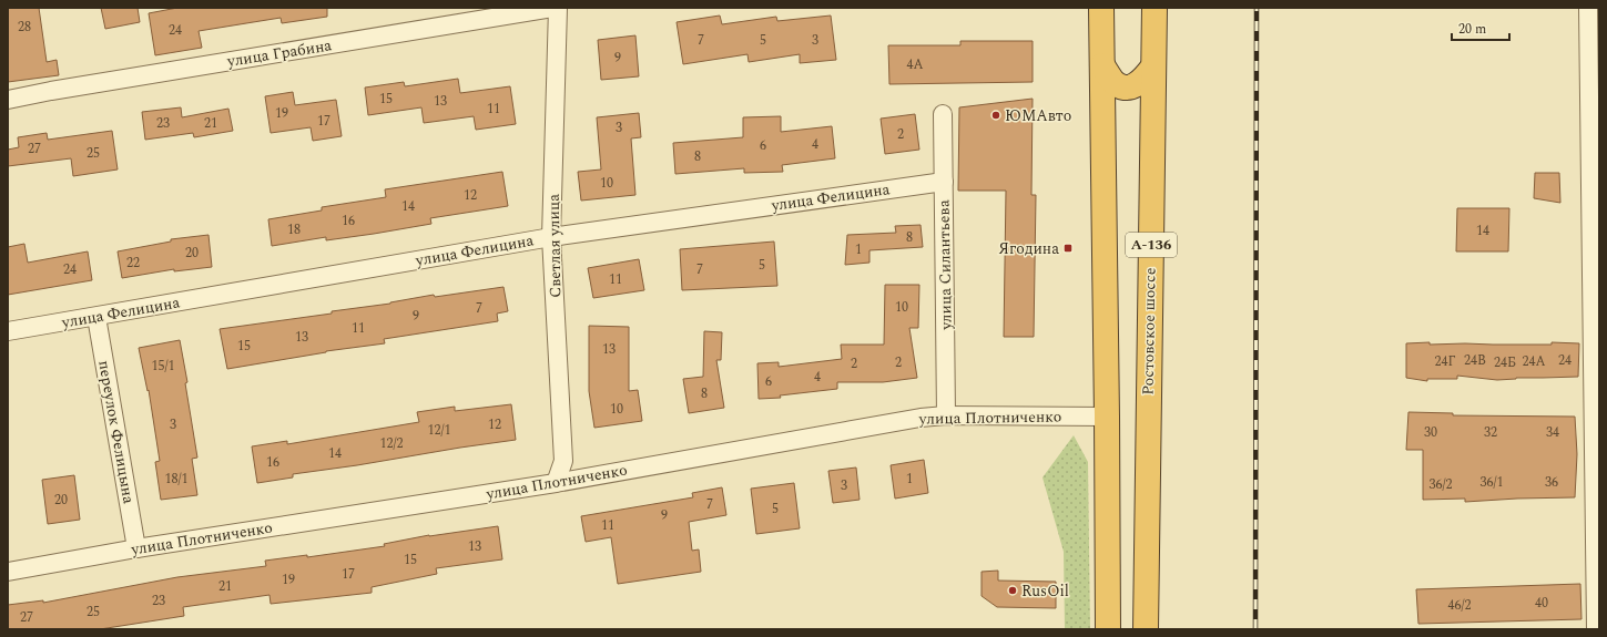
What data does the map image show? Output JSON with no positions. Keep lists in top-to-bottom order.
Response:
{
  "streets": {
    "highway": ["А-136", "Ростовское шоссе"],
    "street": [
      "улица Грабина",
      "улица Фелицина",
      "Светлая улица",
      "улица Силантьева",
      "улица Плотниченко",
      "переулок Фелицына"
    ]
  },
  "crossings": [
    ["улица Фелицина", "Светлая улица"],
    ["улица Фелицина", "улица Силантьева"],
    ["улица Фелицина", "переулок Фелицына"],
    ["А-136", "улица Плотниченко"],
    ["Светлая улица", "улица Плотниченко"],
    ["улица Силантьева", "улица Плотниченко"],
    ["улица Плотниченко", "переулок Фелицына"]
  ],
  "places": {
    "other": ["ЮМАвто", "RusOil"],
    "transit": ["Ягодина"]
  },
  "house_numbers": [
    "28",
    "24",
    "7",
    "5",
    "3",
    "9",
    "4А",
    "15",
    "13",
    "11",
    "19",
    "17",
    "23",
    "21",
    "3",
    "2",
    "4",
    "6",
    "27",
    "25",
    "8",
    "10",
    "12",
    "14",
    "16",
    "18",
    "14",
    "8",
    "1",
    "20",
    "22",
    "5",
    "24",
    "7",
    "11",
    "10",
    "7",
    "9",
    "11",
    "13",
    "15",
    "13",
    "24В",
    "24",
    "24Г",
    "24А",
    "2",
    "24Б",
    "2",
    "15/1",
    "4",
    "6",
    "8",
    "10",
    "3",
    "12",
    "12/1",
    "30",
    "32",
    "34",
    "12/2",
    "14",
    "16",
    "18/1",
    "1",
    "36/1",
    "36",
    "36/2",
    "3",
    "20",
    "7",
    "5",
    "9",
    "11",
    "13",
    "15",
    "17",
    "19",
    "21",
    "23",
    "40",
    "46/2",
    "25",
    "27"
  ],
  "scale_bar": "20 m"
}
